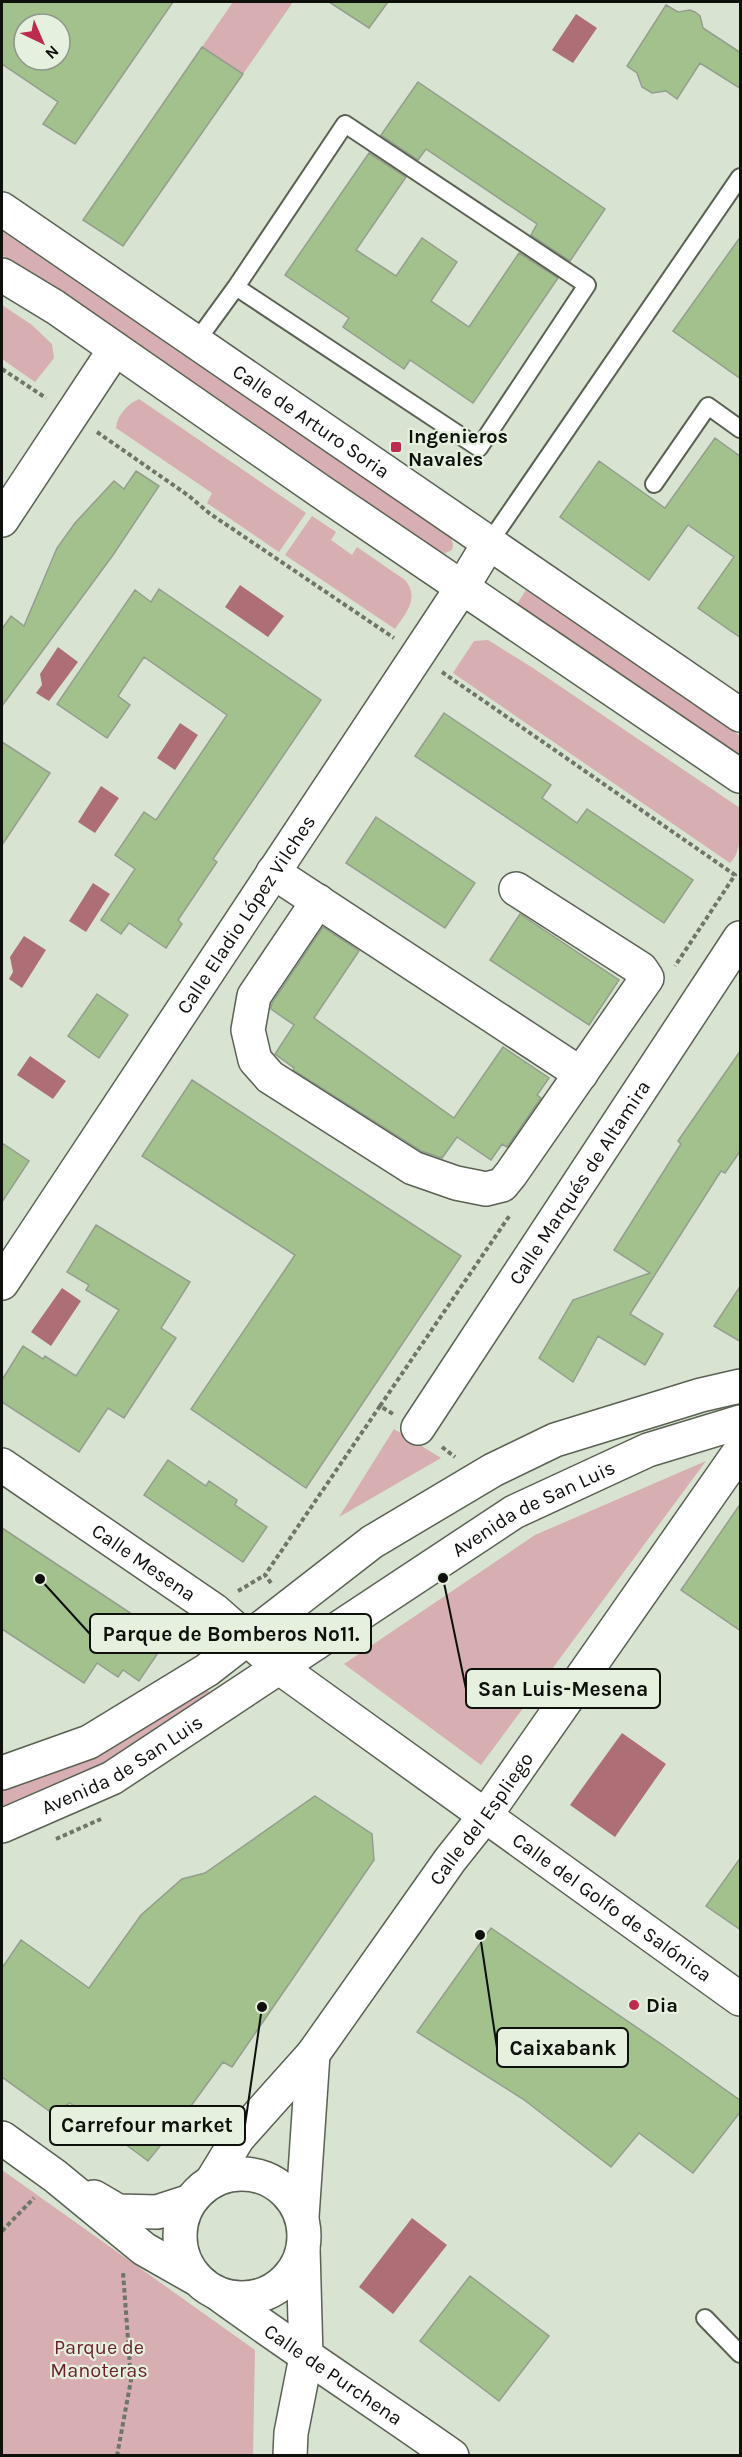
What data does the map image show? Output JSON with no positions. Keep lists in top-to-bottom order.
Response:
{
  "streets": {
    "street": [
      "Calle de Arturo Soria",
      "Calle Eladio López Vilches",
      "Calle Marqués de Altamira",
      "Avenida de San Luis",
      "Calle Mesena",
      "Calle del Espliego",
      "Calle del Golfo de Salónica",
      "Calle de Purchena"
    ]
  },
  "crossings": [
    ["Calle de Arturo Soria", "Calle Eladio López Vilches"],
    ["Avenida de San Luis", "Calle Mesena"],
    ["Avenida de San Luis", "Calle del Golfo de Salónica"],
    ["Calle Mesena", "Calle del Golfo de Salónica"],
    ["Calle del Espliego", "Calle del Golfo de Salónica"],
    ["Calle del Espliego", "Calle de Purchena"]
  ],
  "parks": ["Parque de Manoteras"],
  "places": {
    "transit": ["Ingenieros Navales"],
    "other": [
      "San Luis-Mesena",
      "Parque de Bomberos Nº11.",
      "Caixabank",
      "Dia",
      "Carrefour market"
    ]
  },
  "north": "bottom right"
}
